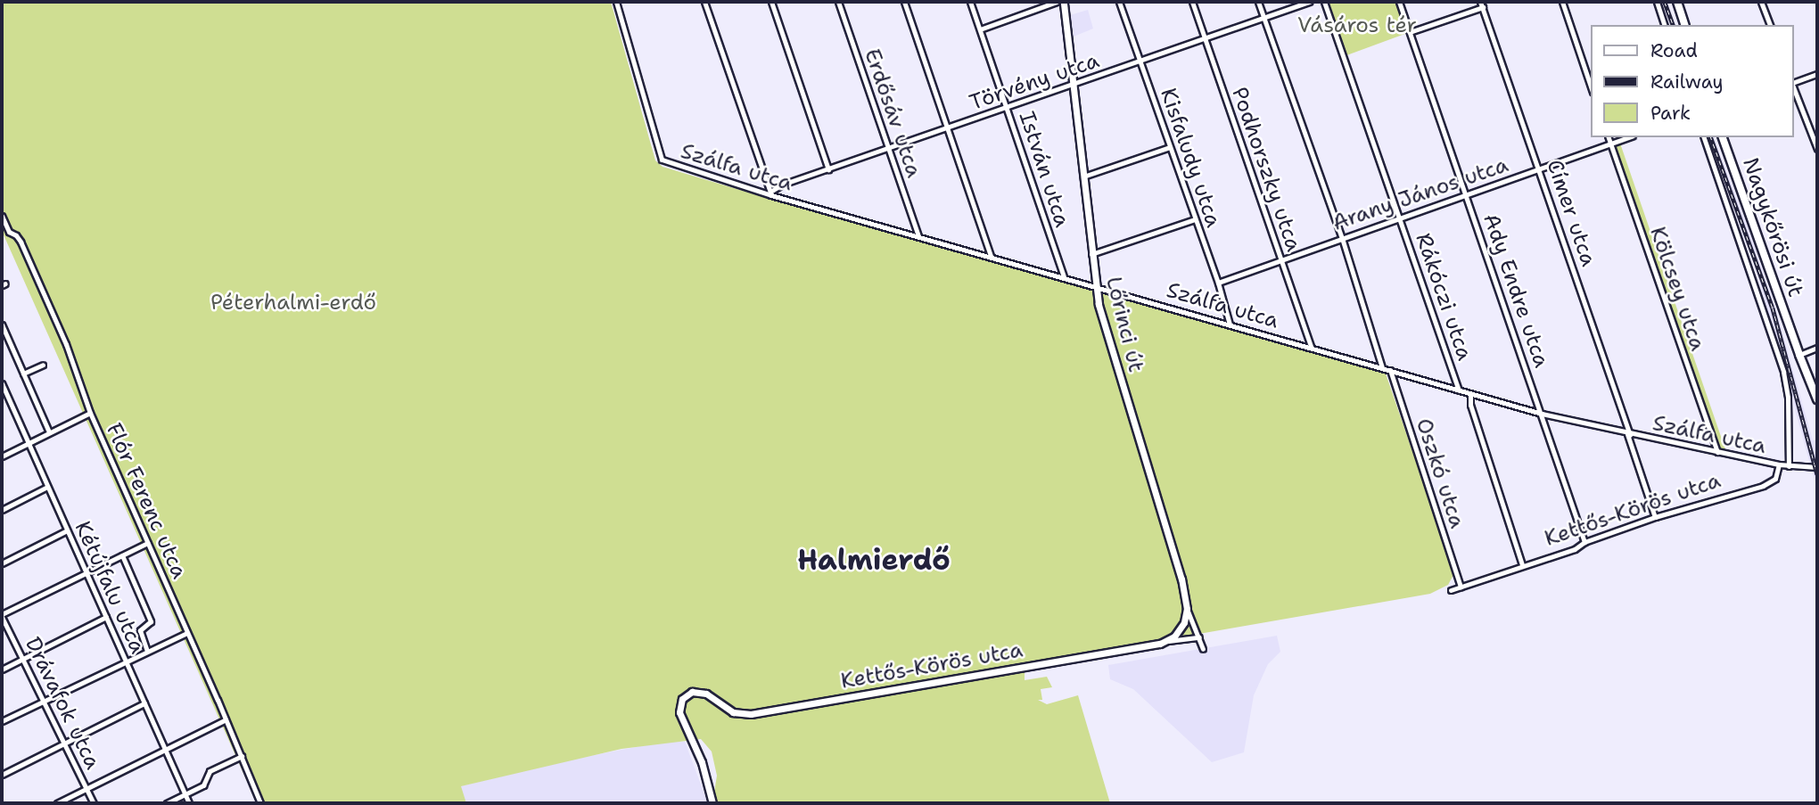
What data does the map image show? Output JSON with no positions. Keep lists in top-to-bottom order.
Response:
{
  "streets": {
    "main road": ["Nagykőrösi út"],
    "street": [
      "Törvény utca",
      "Erdősáv utca",
      "Kisfaludy utca",
      "Szálfa utca",
      "István utca",
      "Podhorszky utca",
      "Arany János utca",
      "Címer utca",
      "Kölcsey utca",
      "Ady Endre utca",
      "Rákóczi utca",
      "Lőrinci út",
      "Oszkó utca",
      "Flór Ferenc utca",
      "Kettős-Körös utca",
      "Kétújfalu utca",
      "Drávafok utca"
    ]
  },
  "crossings": [
    ["Törvény utca", "Erdősáv utca"],
    ["Törvény utca", "Kisfaludy utca"],
    ["Törvény utca", "Szálfa utca"],
    ["Törvény utca", "István utca"],
    ["Törvény utca", "Podhorszky utca"],
    ["Törvény utca", "Lőrinci út"],
    ["Erdősáv utca", "Szálfa utca"],
    ["Kisfaludy utca", "Szálfa utca"],
    ["Kisfaludy utca", "Arany János utca"],
    ["Szálfa utca", "István utca"],
    ["Szálfa utca", "Podhorszky utca"],
    ["Szálfa utca", "Címer utca"],
    ["Szálfa utca", "Kölcsey utca"],
    ["Szálfa utca", "Ady Endre utca"],
    ["Szálfa utca", "Rákóczi utca"],
    ["Szálfa utca", "Lőrinci út"],
    ["Szálfa utca", "Oszkó utca"],
    ["Szálfa utca", "Kettős-Körös utca"],
    ["Podhorszky utca", "Arany János utca"],
    ["Arany János utca", "Címer utca"],
    ["Arany János utca", "Kölcsey utca"],
    ["Arany János utca", "Ady Endre utca"],
    ["Arany János utca", "Rákóczi utca"],
    ["Címer utca", "Kettős-Körös utca"],
    ["Ady Endre utca", "Kettős-Körös utca"],
    ["Oszkó utca", "Kettős-Körös utca"]
  ],
  "districts": ["Halmierdő"],
  "parks": ["Vásáros tér", "Péterhalmi-erdő"],
  "legend": ["Road", "Railway", "Park"]
}
